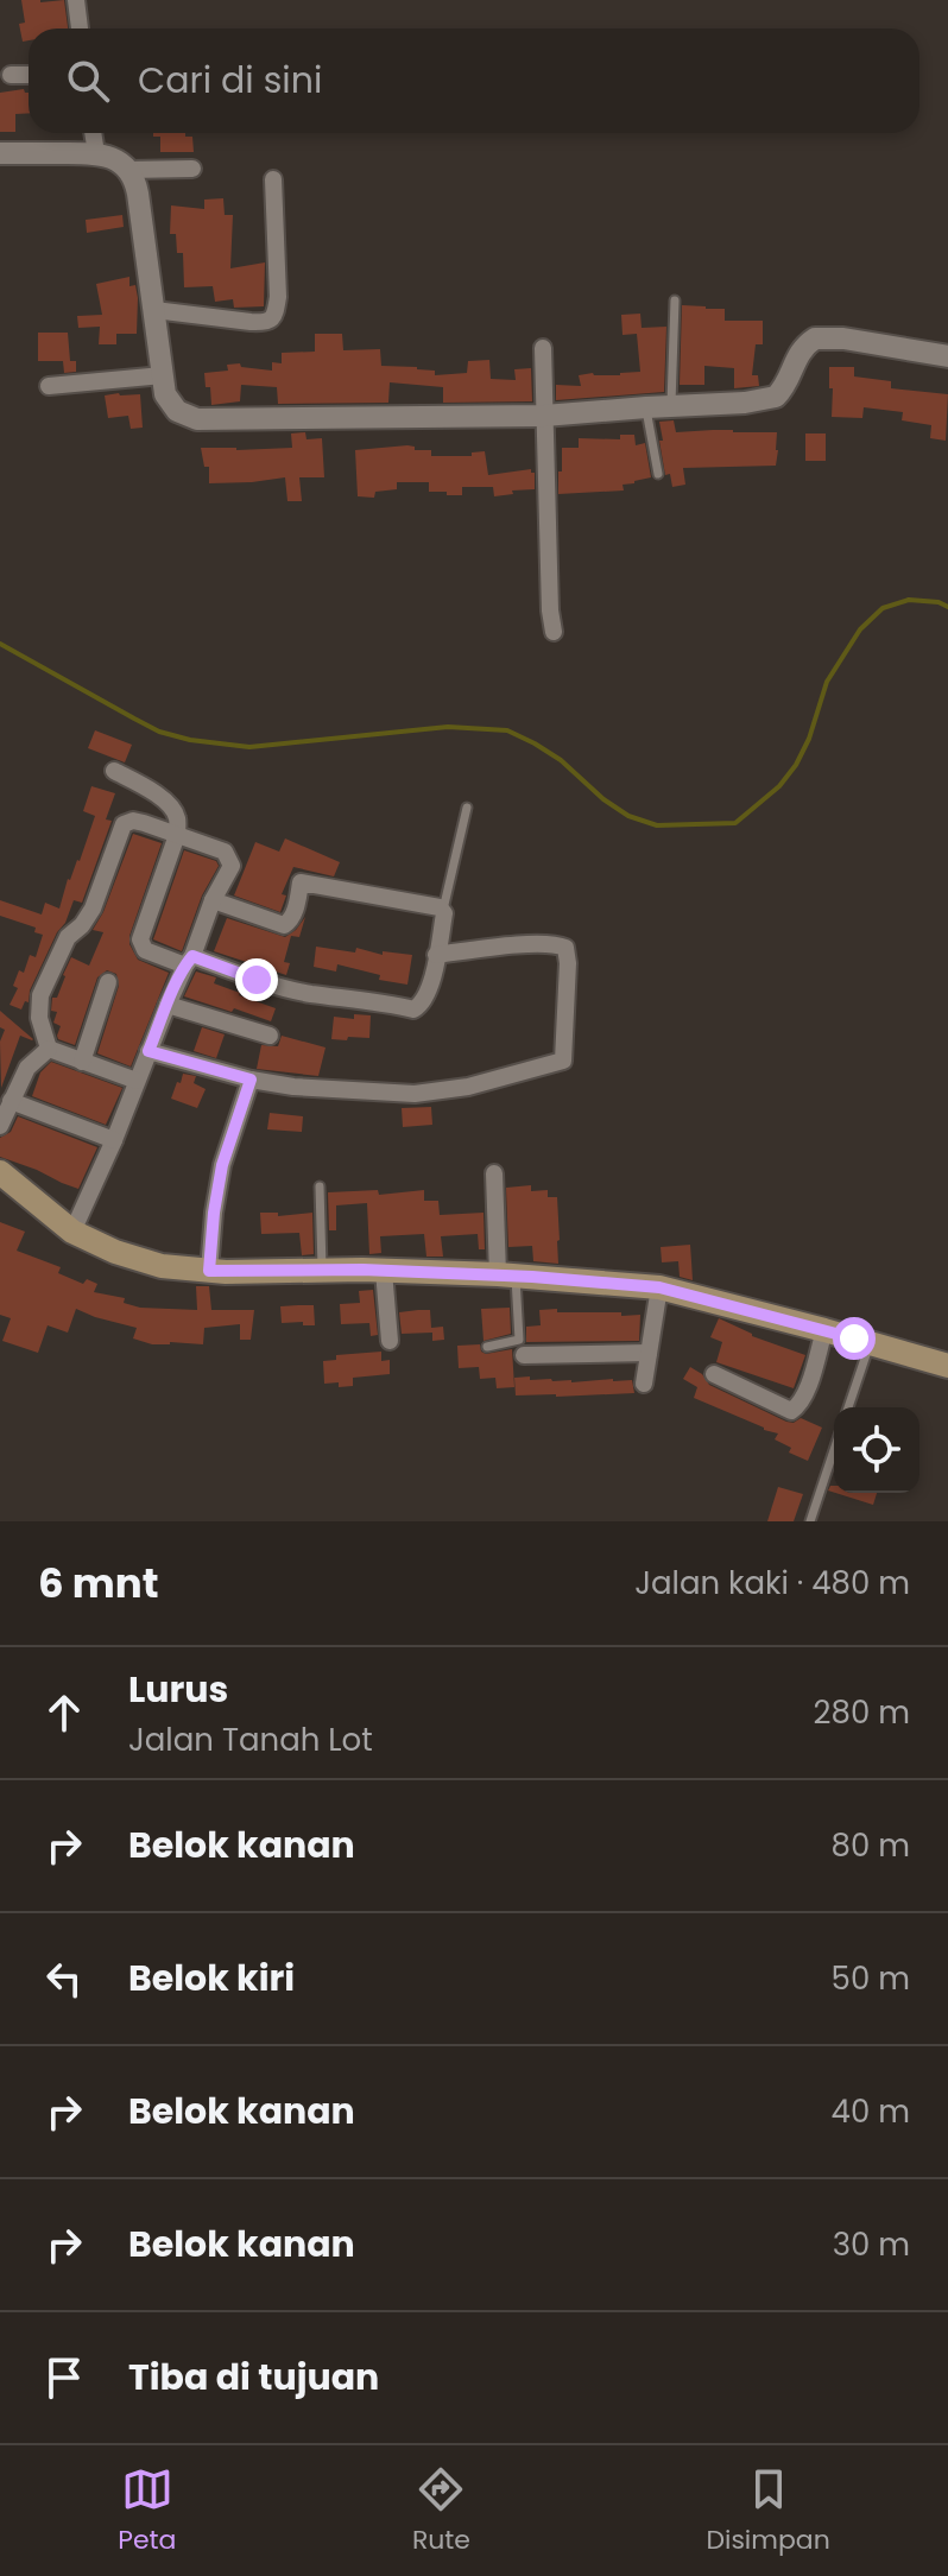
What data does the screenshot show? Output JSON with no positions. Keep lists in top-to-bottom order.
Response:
{
  "page": {
    "search": "Cari di sini",
    "heading": ["6 mnt", "Jalan kaki · 480 m"],
    "list": [
      ["Lurus", "Jalan Tanah Lot", "280 m"],
      ["Belok kanan", "80 m"],
      ["Belok kiri", "50 m"],
      ["Belok kanan", "40 m"],
      ["Belok kanan", "30 m"],
      "Tiba di tujuan"
    ],
    "nav": ["Peta", "Rute", "Disimpan"]
  }
}
